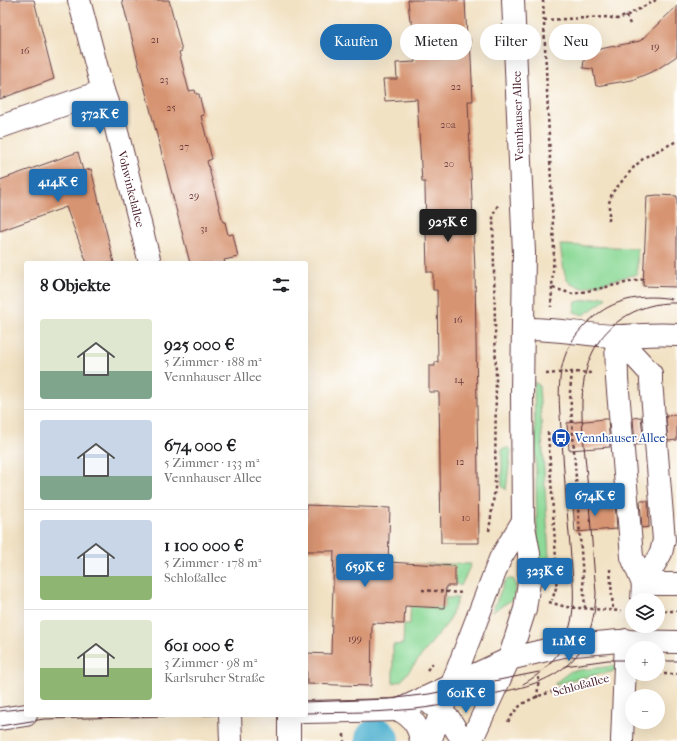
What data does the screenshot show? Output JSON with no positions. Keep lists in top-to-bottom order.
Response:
{
  "streets": {
    "main road": ["Vennhauser Allee", "Vohwinkelallee", "Schloßallee"]
  },
  "places": {
    "bus stop": ["Vennhauser Allee"]
  },
  "house_numbers": [
    "21",
    "19",
    "16",
    "23",
    "22",
    "25",
    "20a",
    "27",
    "20",
    "29",
    "31",
    "16",
    "14",
    "12",
    "10",
    "199"
  ],
  "page": {
    "chip": [
      "Kaufen",
      "Mieten",
      "Filter",
      "Neu"
    ],
    "price": [
      "372K €",
      "414K €",
      "925K €",
      "674K €",
      "659K €",
      "323K €",
      "1.1M €",
      "601K €"
    ],
    "heading": "8 Objekte",
    "list": [
      {
        "name": "925 000 €",
        "note": "5 Zimmer · 188 m² · Vennhauser Allee"
      },
      {
        "name": "674 000 €",
        "note": "5 Zimmer · 133 m² · Vennhauser Allee"
      },
      {
        "name": "1 100 000 €",
        "note": "5 Zimmer · 178 m² · Schloßallee"
      },
      {
        "name": "601 000 €",
        "note": "3 Zimmer · 98 m² · Karlsruher Straße"
      }
    ],
    "map_buttons": ["+", "−"]
  }
}
